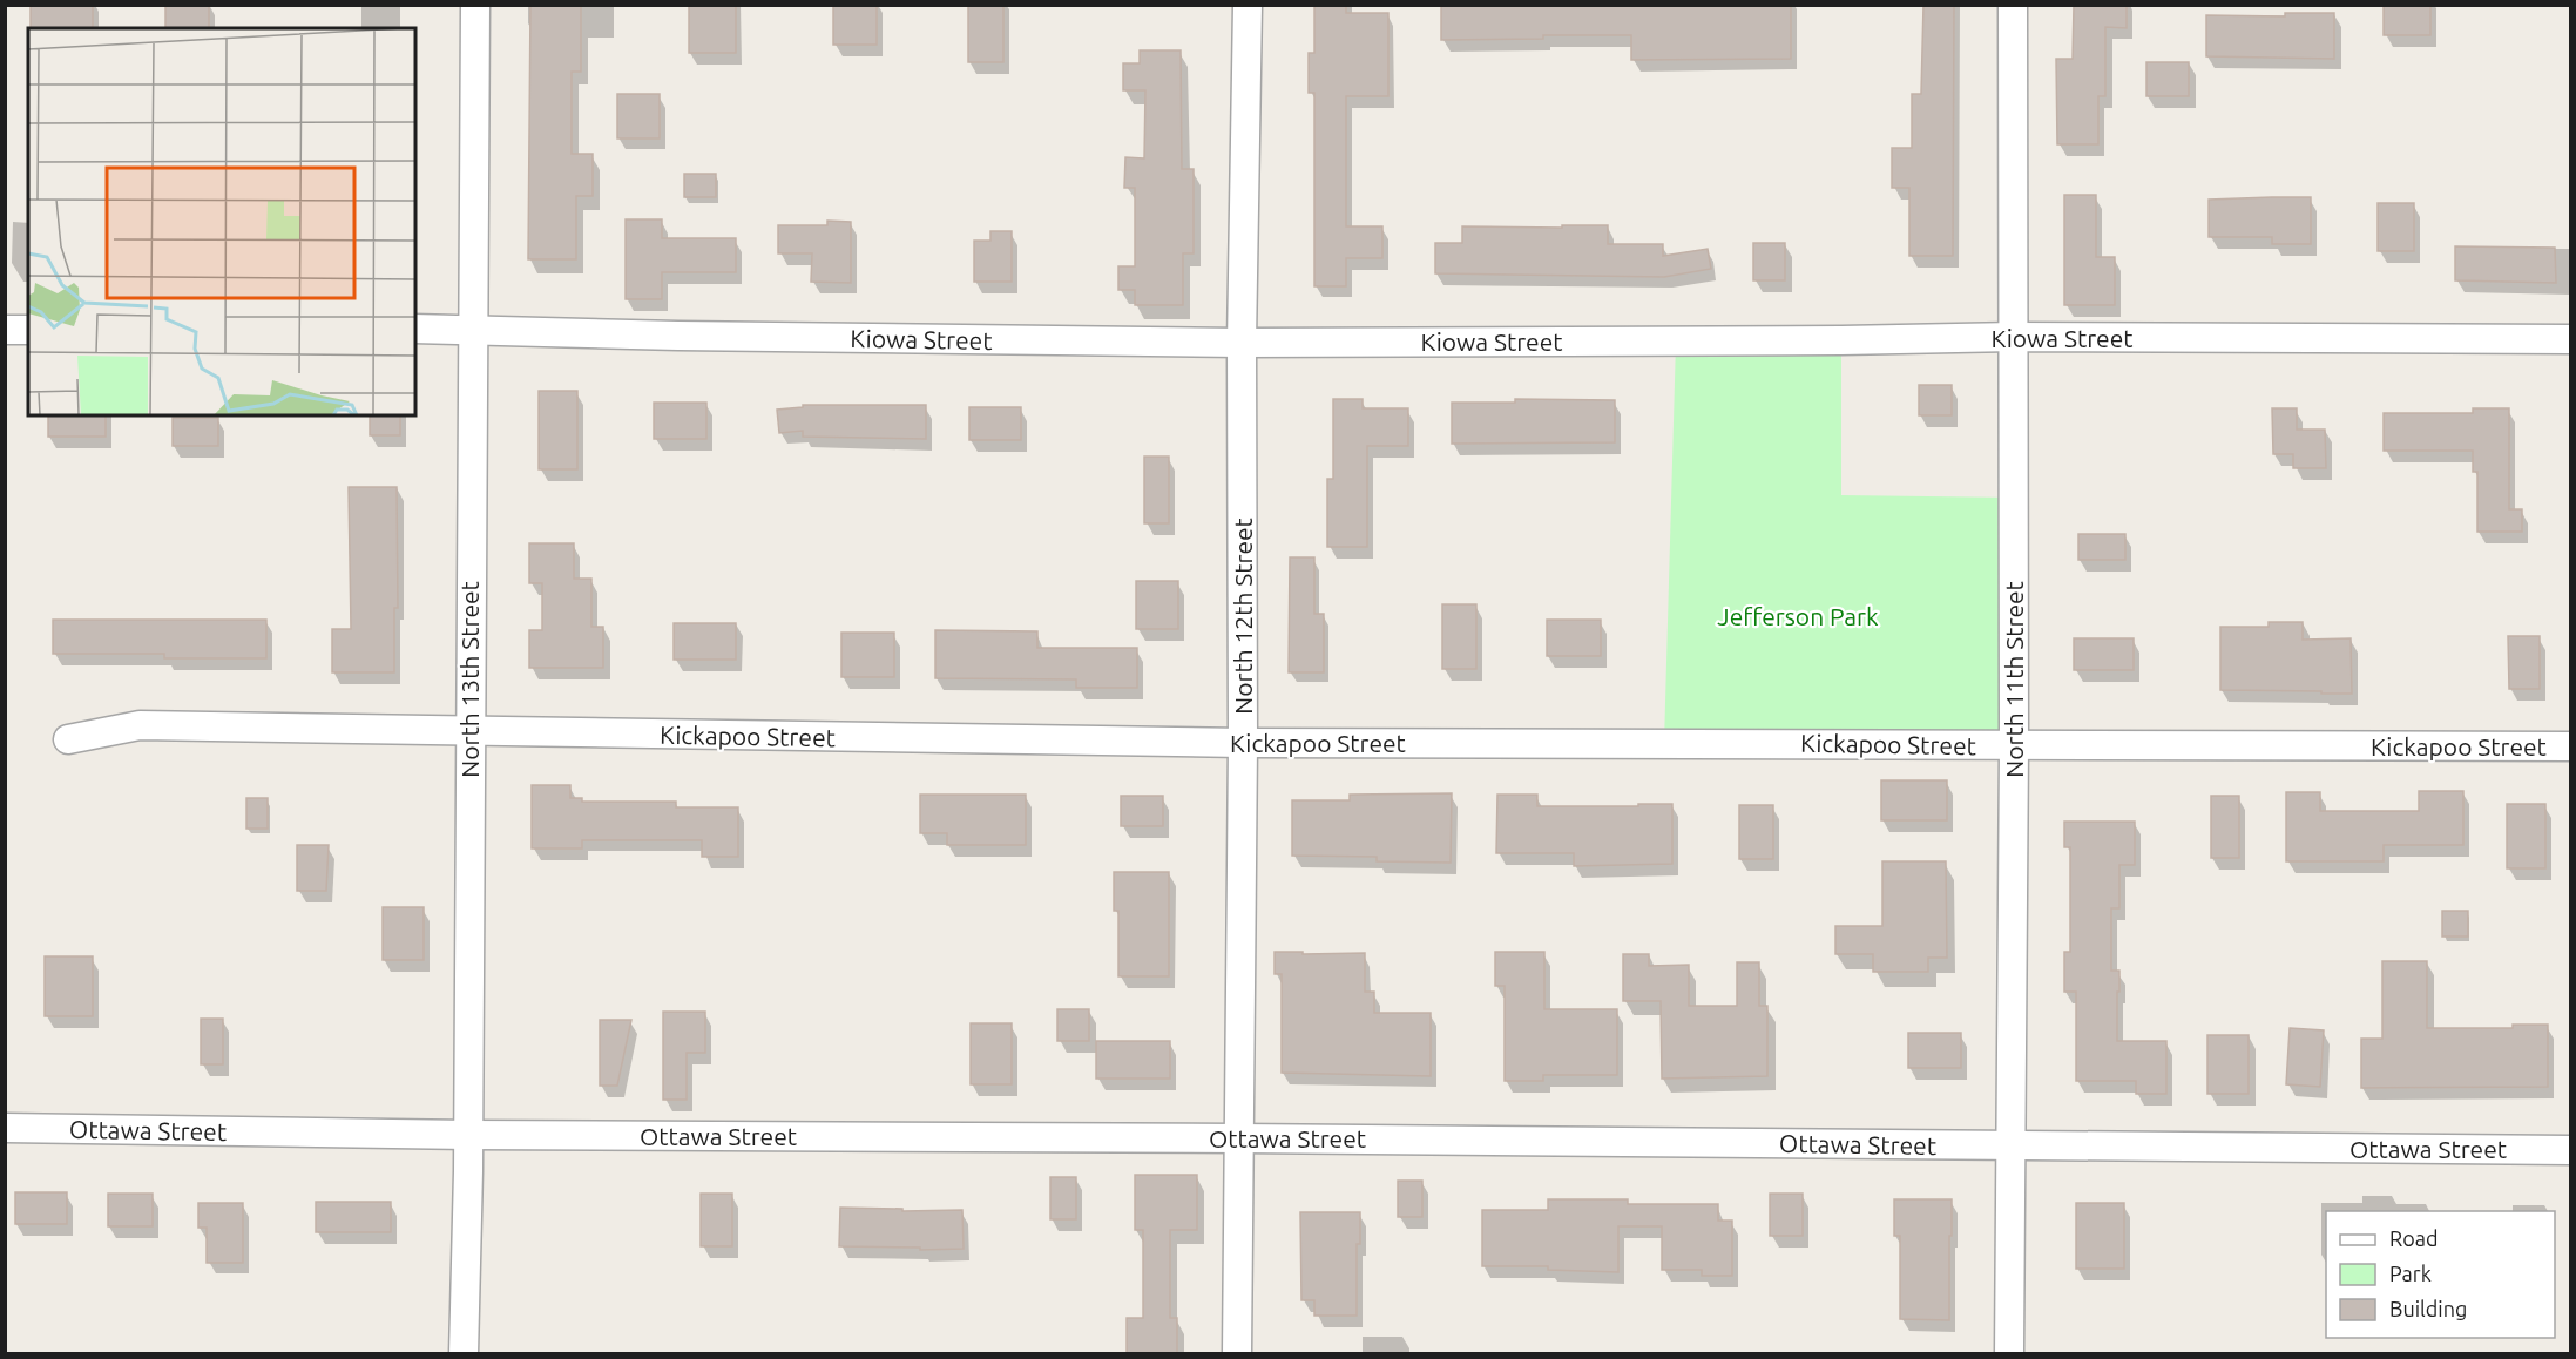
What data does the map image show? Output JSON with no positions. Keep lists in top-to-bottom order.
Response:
{
  "streets": {
    "street": [
      "Kiowa Street",
      "North 12th Street",
      "North 13th Street",
      "North 11th Street",
      "Kickapoo Street",
      "Ottawa Street"
    ]
  },
  "crossings": [
    ["Kiowa Street", "North 12th Street"],
    ["Kiowa Street", "North 13th Street"],
    ["Kiowa Street", "North 11th Street"],
    ["North 12th Street", "Kickapoo Street"],
    ["North 12th Street", "Ottawa Street"],
    ["North 13th Street", "Kickapoo Street"],
    ["North 13th Street", "Ottawa Street"],
    ["North 11th Street", "Kickapoo Street"],
    ["North 11th Street", "Ottawa Street"]
  ],
  "parks": ["Jefferson Park"],
  "legend": ["Road", "Park", "Building"]
}
